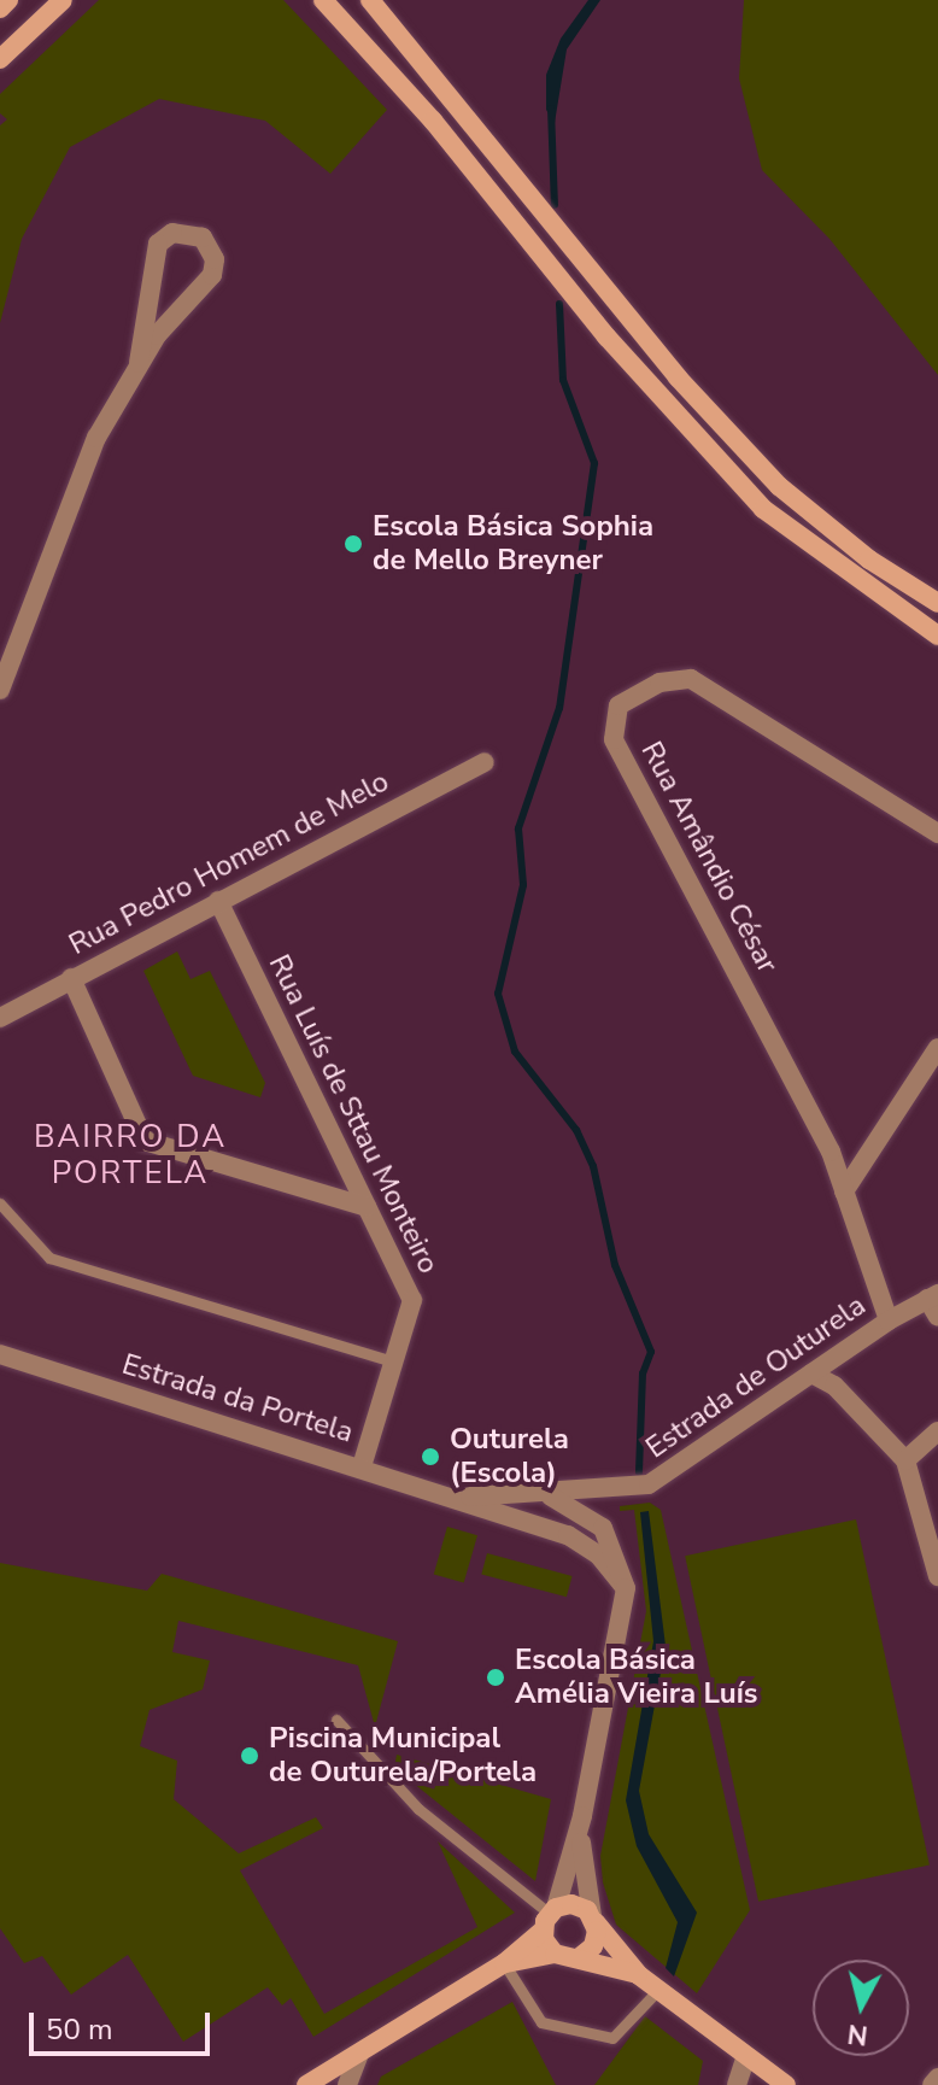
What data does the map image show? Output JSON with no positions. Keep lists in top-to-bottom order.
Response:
{
  "streets": {
    "street": [
      "Rua Amândio César",
      "Rua Pedro Homem de Melo",
      "Rua Luís de Sttau Monteiro",
      "Estrada de Outurela",
      "Estrada da Portela"
    ]
  },
  "crossings": [
    ["Rua Amândio César", "Estrada de Outurela"],
    ["Rua Pedro Homem de Melo", "Rua Luís de Sttau Monteiro"],
    ["Rua Luís de Sttau Monteiro", "Estrada da Portela"],
    ["Estrada de Outurela", "Estrada da Portela"]
  ],
  "districts": ["BAIRRO DA PORTELA"],
  "places": [
    "Escola Básica Sophia de Mello Breyner",
    "Outurela (Escola)",
    "Escola Básica Amélia Vieira Luís",
    "Piscina Municipal de Outurela/Portela"
  ],
  "scale_bar": "50 m",
  "north": "bottom"
}
